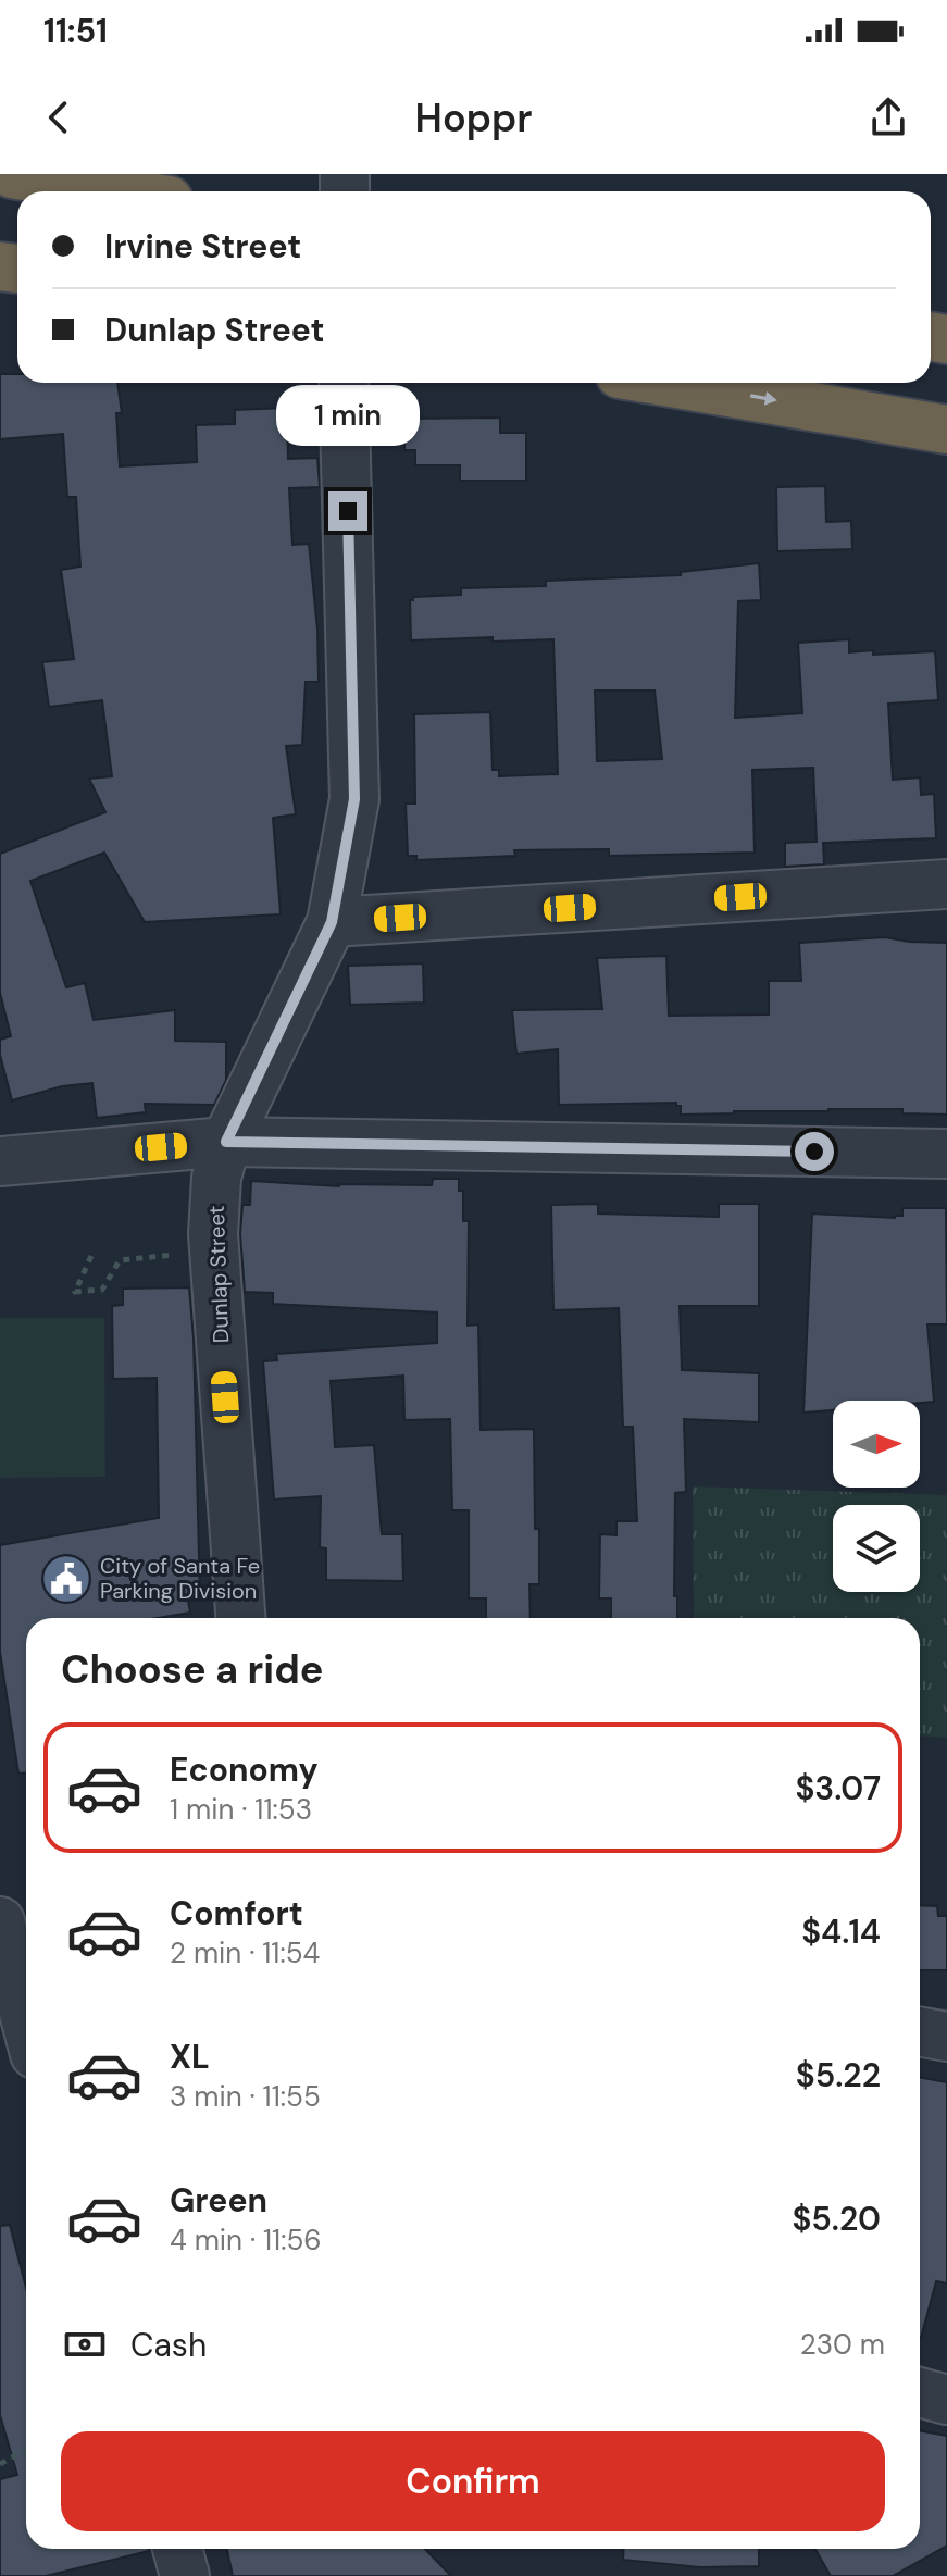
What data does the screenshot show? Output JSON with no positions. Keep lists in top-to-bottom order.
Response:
{
  "streets": {
    "street": ["Dunlap Street"]
  },
  "places": {
    "public building": ["City of Santa Fe Parking Division"]
  },
  "north": "right",
  "page": {
    "status": "11:51",
    "header": "Hoppr",
    "banner": ["Irvine Street", "Dunlap Street"],
    "bubble": "1 min",
    "heading": "Choose a ride",
    "list": [
      {
        "name": "Economy",
        "note": "1 min · 11:53",
        "value": "$3.07"
      },
      {
        "name": "Comfort",
        "note": "2 min · 11:54",
        "value": "$4.14"
      },
      {
        "name": "XL",
        "note": "3 min · 11:55",
        "value": "$5.22"
      },
      {
        "name": "Green",
        "note": "4 min · 11:56",
        "value": "$5.20"
      }
    ],
    "pay": ["Cash", "230 m"],
    "buttons": "Confirm"
  }
}
